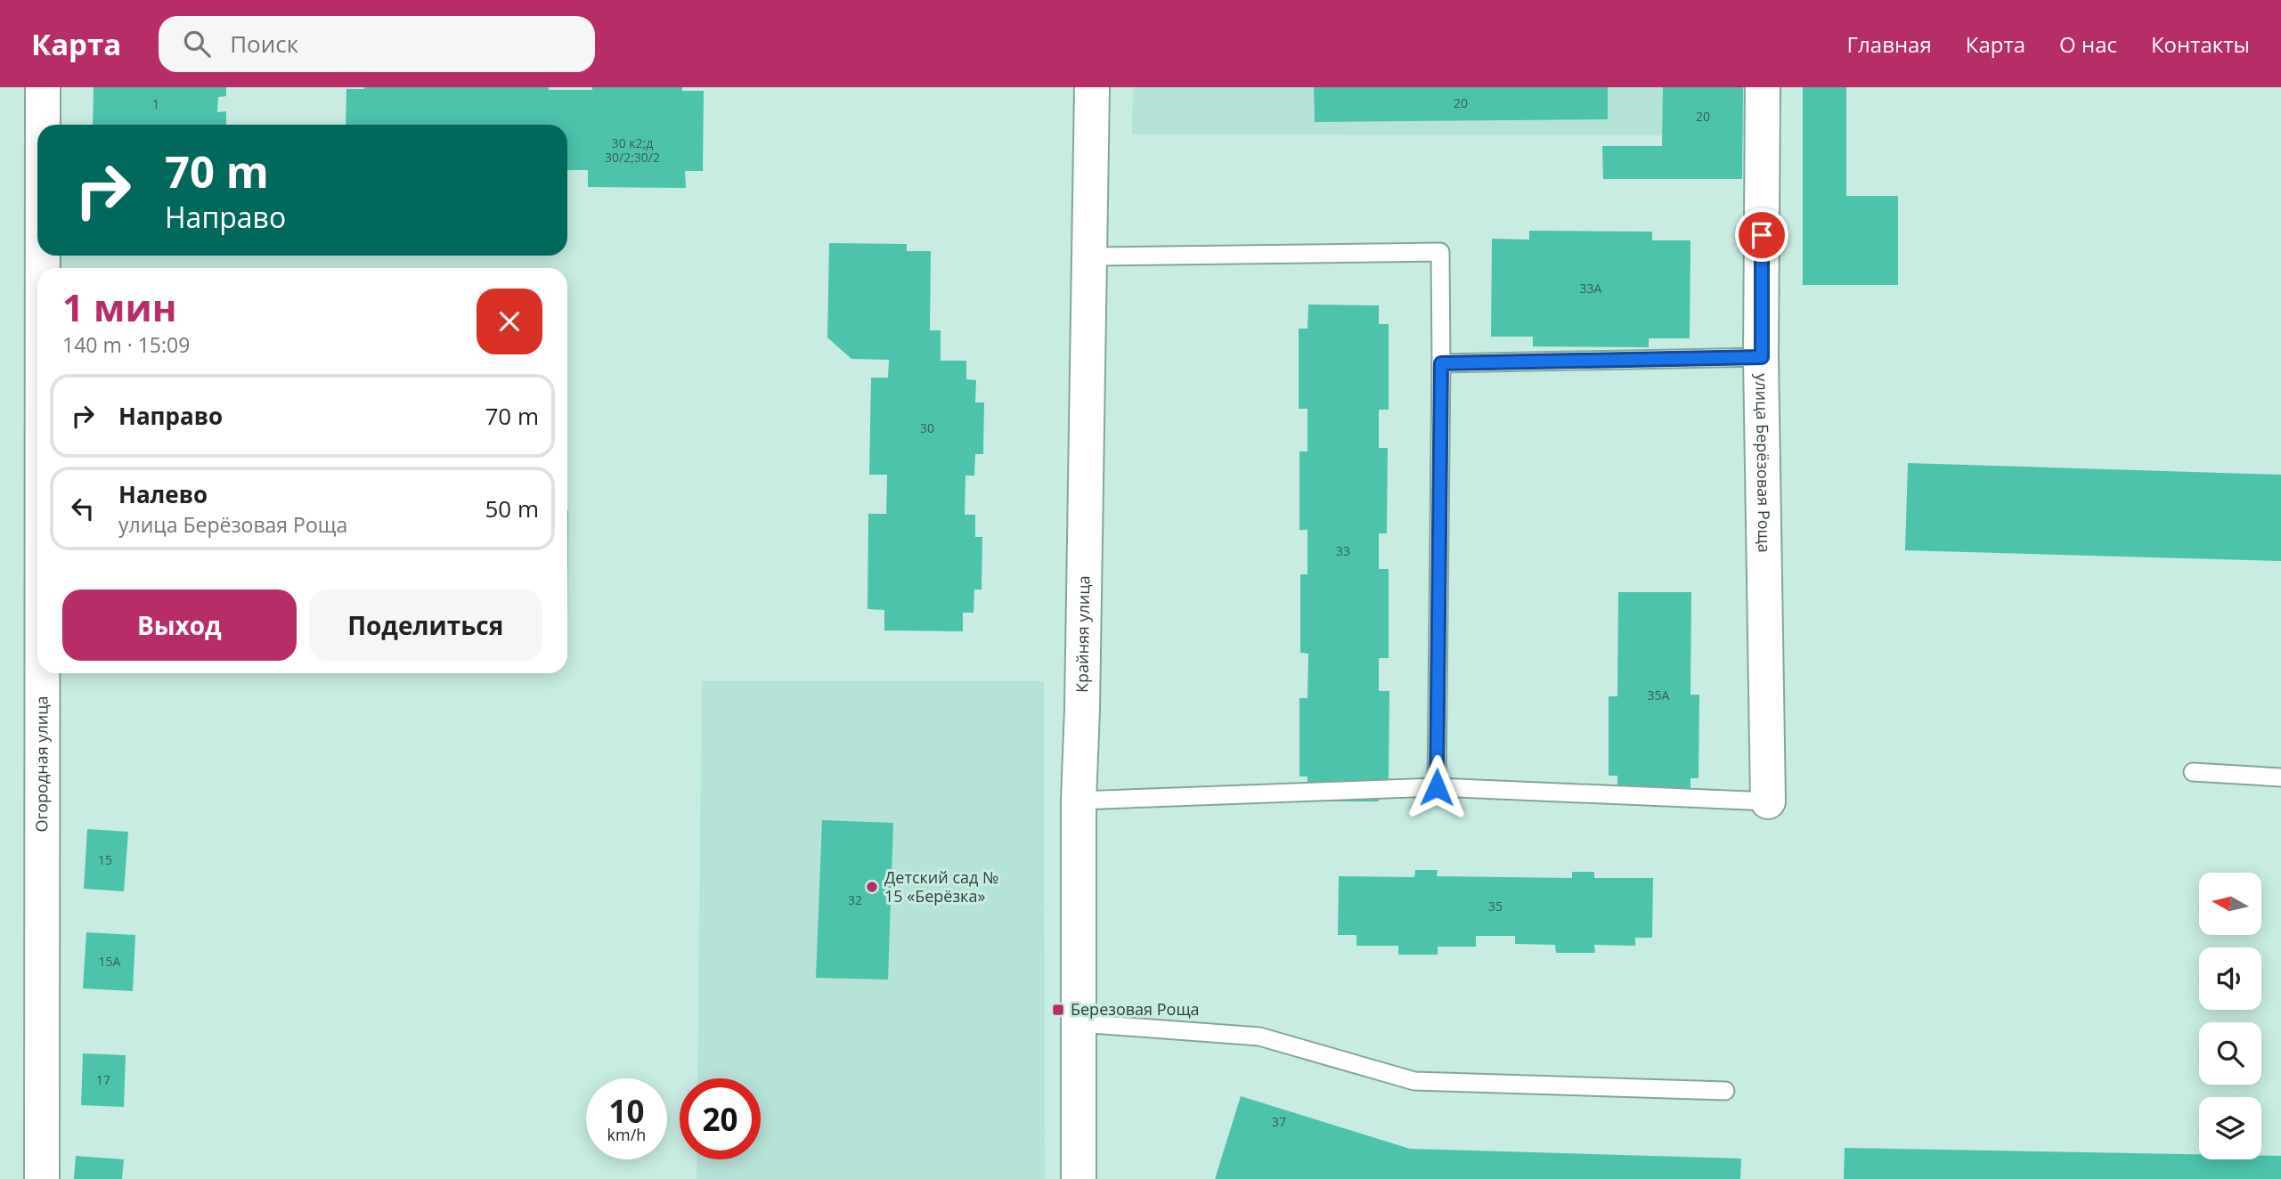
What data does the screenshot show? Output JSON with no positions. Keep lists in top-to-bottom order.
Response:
{
  "streets": {
    "street": ["улица Берёзовая Роща", "Крайняя улица", "Огородная улица"]
  },
  "places": {
    "other": ["Детский сад № 15 «Берёзка»"],
    "transit": ["Березовая Роща"]
  },
  "house_numbers": [
    "20",
    "1",
    "20",
    "30 к2;д 30/2;30/2",
    "33А",
    "30",
    "33",
    "35А",
    "15",
    "32",
    "35",
    "15А",
    "17",
    "37"
  ],
  "north": "left",
  "page": {
    "header": "Карта",
    "search": "Поиск",
    "nav": [
      "Главная",
      "Карта",
      "О нас",
      "Контакты"
    ],
    "turn": ["70 m", "Направо"],
    "heading": ["1 мин", "140 m · 15:09"],
    "list": [
      {
        "name": "Направо",
        "value": "70 m"
      },
      {
        "name": "Налево",
        "note": "улица Берёзовая Роща",
        "value": "50 m"
      }
    ],
    "buttons": ["Выход", "Поделиться"],
    "speed": "10 km/h",
    "limit": "20"
  }
}
